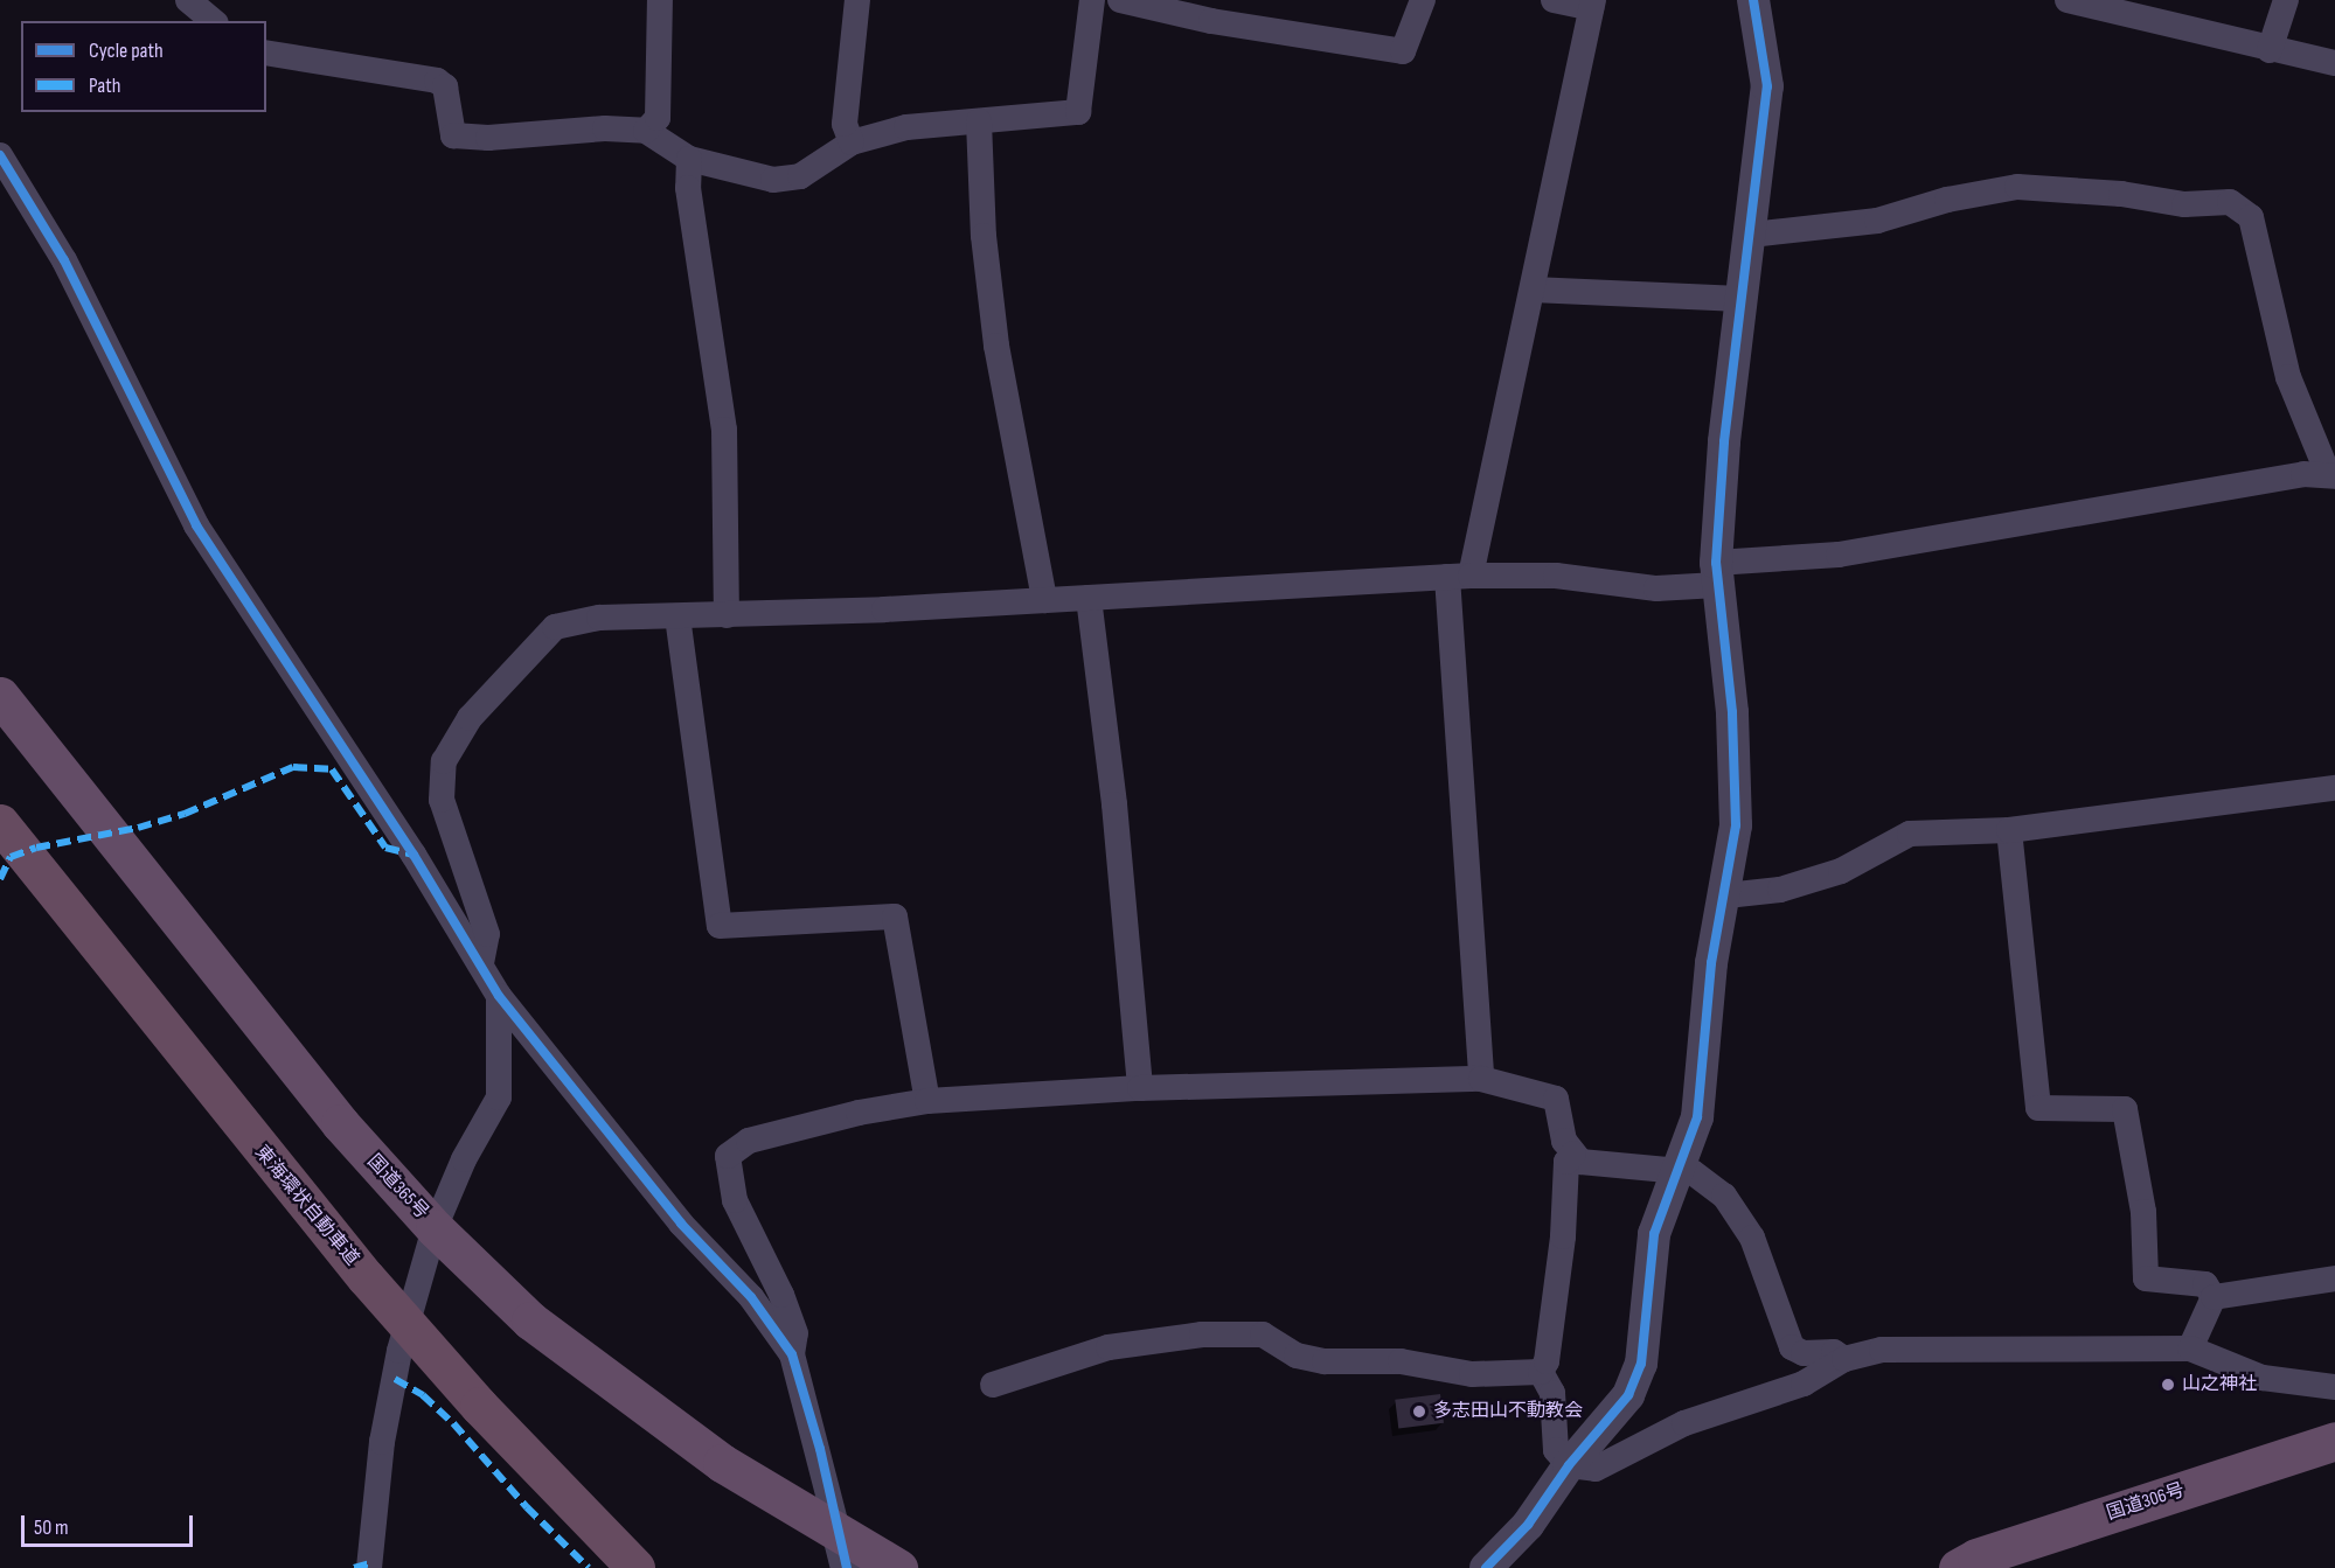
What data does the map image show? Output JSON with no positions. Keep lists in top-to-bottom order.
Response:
{
  "streets": {
    "highway": ["国道365号", "東海環状自動車道", "国道306号"]
  },
  "places": ["山之神社", "多志田山不動教会"],
  "legend": ["Cycle path", "Path"],
  "scale_bar": "50 m"
}
